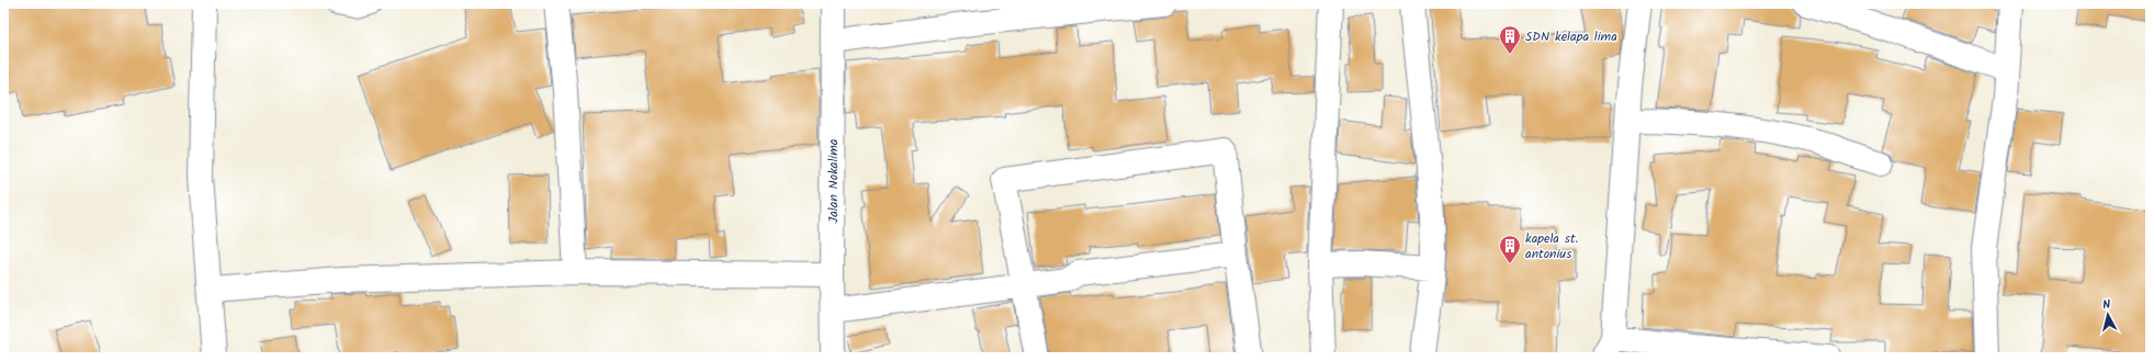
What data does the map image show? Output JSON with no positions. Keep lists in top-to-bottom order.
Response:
{
  "streets": {
    "street": ["Jalan Nokalima"]
  },
  "places": {
    "building": ["SDN kelapa lima", "kapela st. antonius"]
  },
  "north": "top"
}
